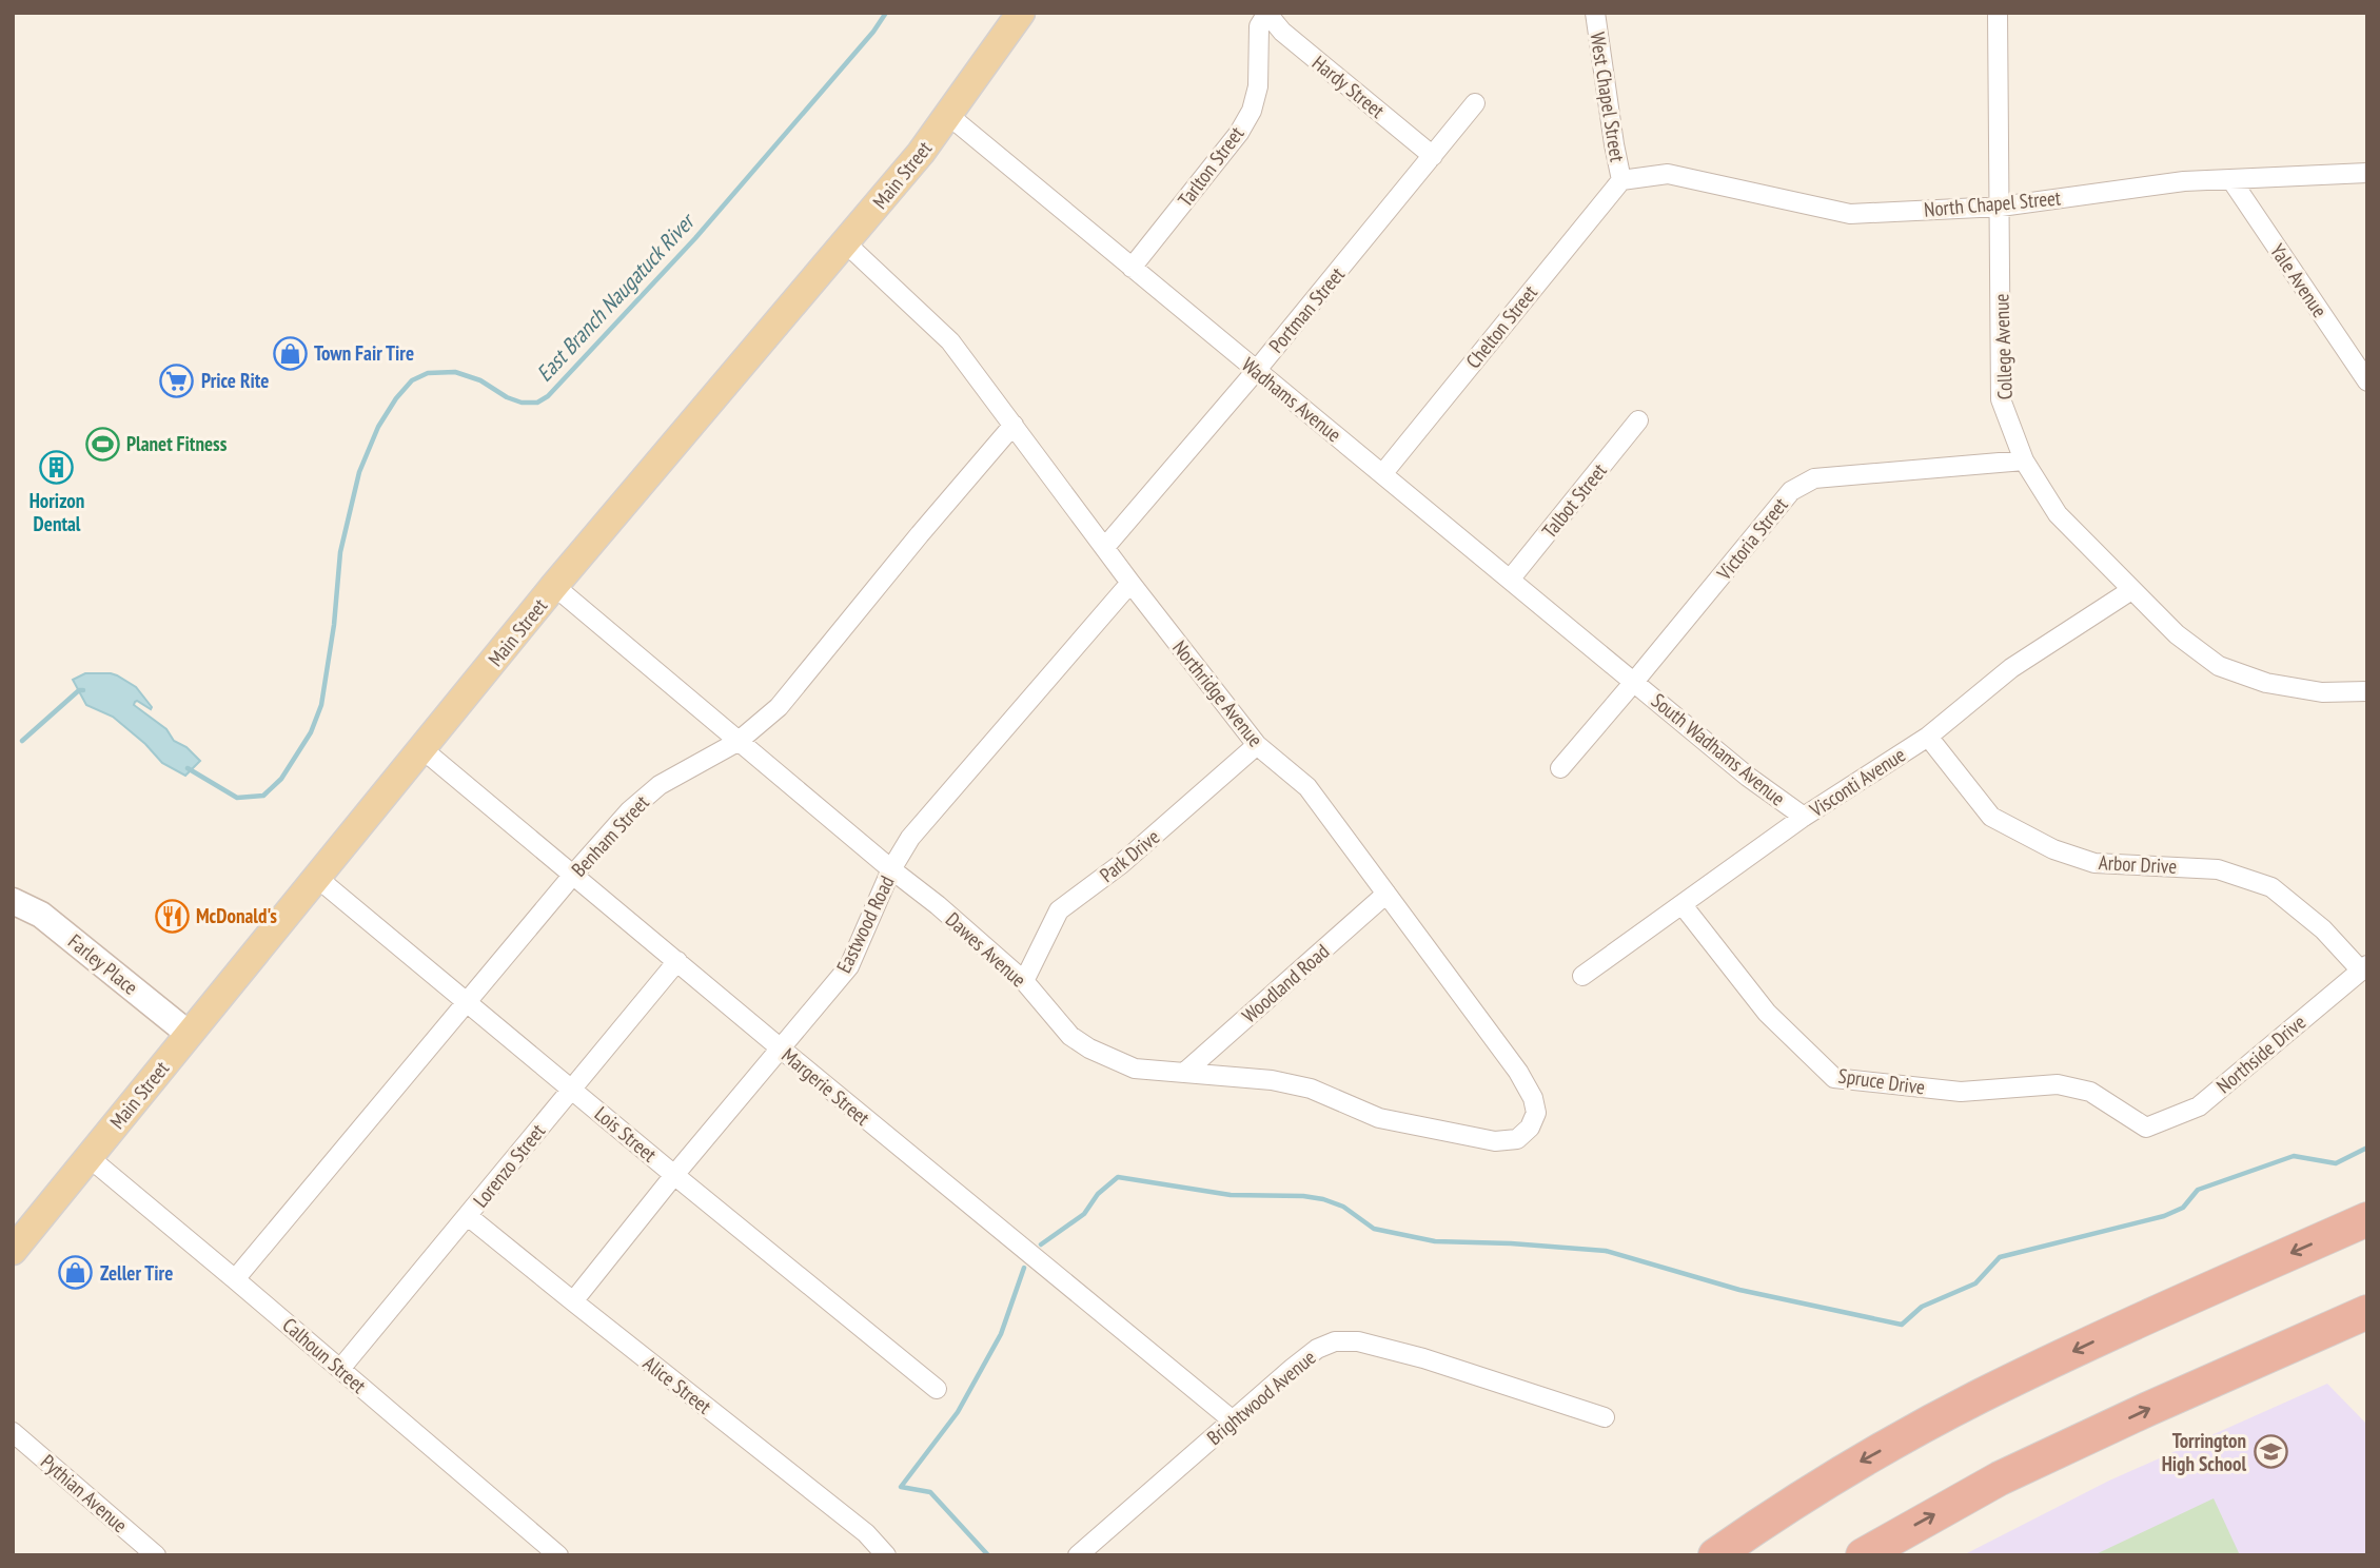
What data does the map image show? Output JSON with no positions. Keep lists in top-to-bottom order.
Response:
{
  "streets": {
    "main road": ["Main Street", "Farley Place"],
    "street": [
      "Hardy Street",
      "West Chapel Street",
      "Tarlton Street",
      "North Chapel Street",
      "Yale Avenue",
      "Portman Street",
      "Chelton Street",
      "College Avenue",
      "Wadhams Avenue",
      "Talbot Street",
      "Victoria Street",
      "Northridge Avenue",
      "South Wadhams Avenue",
      "Visconti Avenue",
      "Benham Street",
      "Park Drive",
      "Arbor Drive",
      "Eastwood Road",
      "Dawes Avenue",
      "Woodland Road",
      "Northside Drive",
      "Spruce Drive",
      "Margerie Street",
      "Lois Street",
      "Lorenzo Street",
      "Calhoun Street",
      "Alice Street",
      "Brightwood Avenue",
      "Pythian Avenue"
    ]
  },
  "crossings": [
    ["Hardy Street", "Tarlton Street"],
    ["Hardy Street", "Portman Street"],
    ["West Chapel Street", "North Chapel Street"],
    ["West Chapel Street", "Chelton Street"],
    ["Tarlton Street", "Wadhams Avenue"],
    ["Main Street", "Wadhams Avenue"],
    ["Main Street", "Northridge Avenue"],
    ["Main Street", "Dawes Avenue"],
    ["Main Street", "Farley Place"],
    ["Main Street", "Margerie Street"],
    ["Main Street", "Lois Street"],
    ["Main Street", "Calhoun Street"],
    ["North Chapel Street", "Yale Avenue"],
    ["North Chapel Street", "Chelton Street"],
    ["North Chapel Street", "College Avenue"],
    ["Portman Street", "Wadhams Avenue"],
    ["Portman Street", "Northridge Avenue"],
    ["Chelton Street", "Wadhams Avenue"],
    ["College Avenue", "Victoria Street"],
    ["College Avenue", "Visconti Avenue"],
    ["Wadhams Avenue", "Talbot Street"],
    ["Wadhams Avenue", "Victoria Street"],
    ["Wadhams Avenue", "South Wadhams Avenue"],
    ["Victoria Street", "South Wadhams Avenue"],
    ["Northridge Avenue", "Benham Street"],
    ["Northridge Avenue", "Park Drive"],
    ["Northridge Avenue", "Eastwood Road"],
    ["Northridge Avenue", "Dawes Avenue"],
    ["Northridge Avenue", "Woodland Road"],
    ["South Wadhams Avenue", "Visconti Avenue"],
    ["Visconti Avenue", "Arbor Drive"],
    ["Visconti Avenue", "Spruce Drive"],
    ["Benham Street", "Dawes Avenue"],
    ["Benham Street", "Margerie Street"],
    ["Benham Street", "Lois Street"],
    ["Benham Street", "Calhoun Street"],
    ["Park Drive", "Dawes Avenue"],
    ["Arbor Drive", "Northside Drive"],
    ["Eastwood Road", "Dawes Avenue"],
    ["Eastwood Road", "Margerie Street"],
    ["Eastwood Road", "Lois Street"],
    ["Eastwood Road", "Alice Street"],
    ["Dawes Avenue", "Woodland Road"],
    ["Northside Drive", "Spruce Drive"],
    ["Margerie Street", "Lorenzo Street"],
    ["Margerie Street", "Brightwood Avenue"],
    ["Lois Street", "Lorenzo Street"],
    ["Lorenzo Street", "Calhoun Street"],
    ["Lorenzo Street", "Alice Street"]
  ],
  "water": ["East Branch Naugatuck River"],
  "places": {
    "shop": ["Town Fair Tire", "Zeller Tire"],
    "supermarket": ["Price Rite"],
    "sports": ["Planet Fitness"],
    "building": ["Horizon Dental"],
    "restaurant": ["McDonald's"],
    "school or university": ["Torrington High School"]
  }
}
